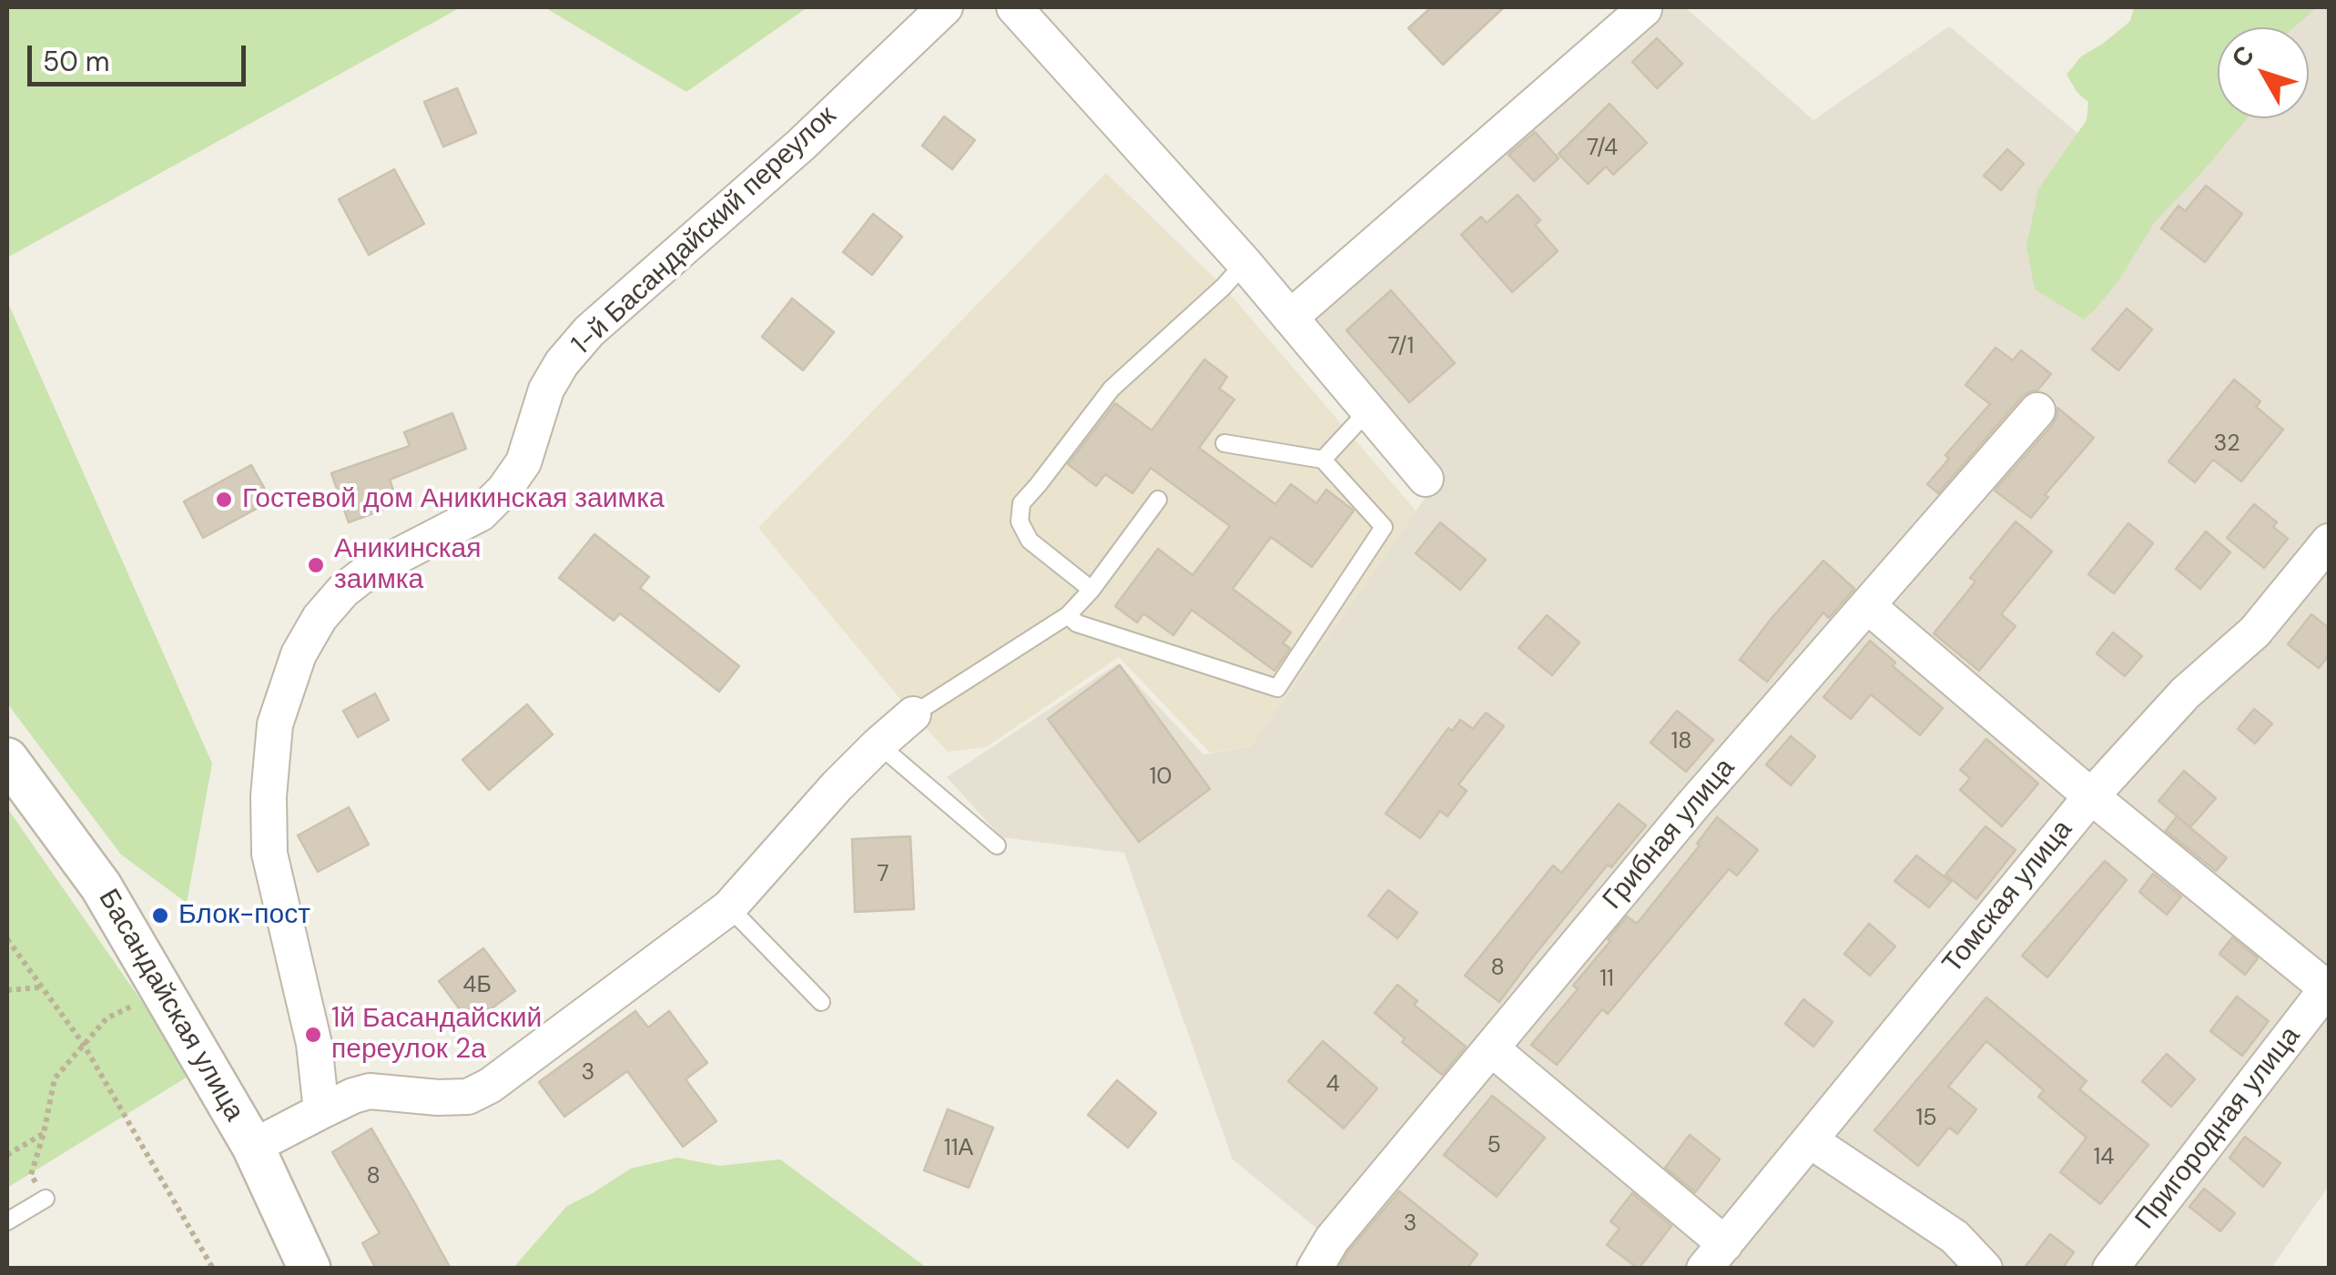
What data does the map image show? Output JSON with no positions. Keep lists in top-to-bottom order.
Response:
{
  "streets": {
    "street": [
      "1-й Басандайский переулок",
      "Грибная улица",
      "Томская улица",
      "Басандайская улица",
      "Пригородная улица"
    ]
  },
  "crossings": [
    ["Томская улица", "Пригородная улица"]
  ],
  "places": [
    "Гостевой дом Аникинская заимка",
    "Аникинская заимка",
    "Блок-пост",
    "1й Басандайский переулок 2а"
  ],
  "house_numbers": [
    "7/4",
    "7/1",
    "32",
    "18",
    "10",
    "7",
    "8",
    "11",
    "4Б",
    "3",
    "4",
    "15",
    "5",
    "11А",
    "14",
    "8",
    "3"
  ],
  "scale_bar": "50 m",
  "north": "top left"
}
